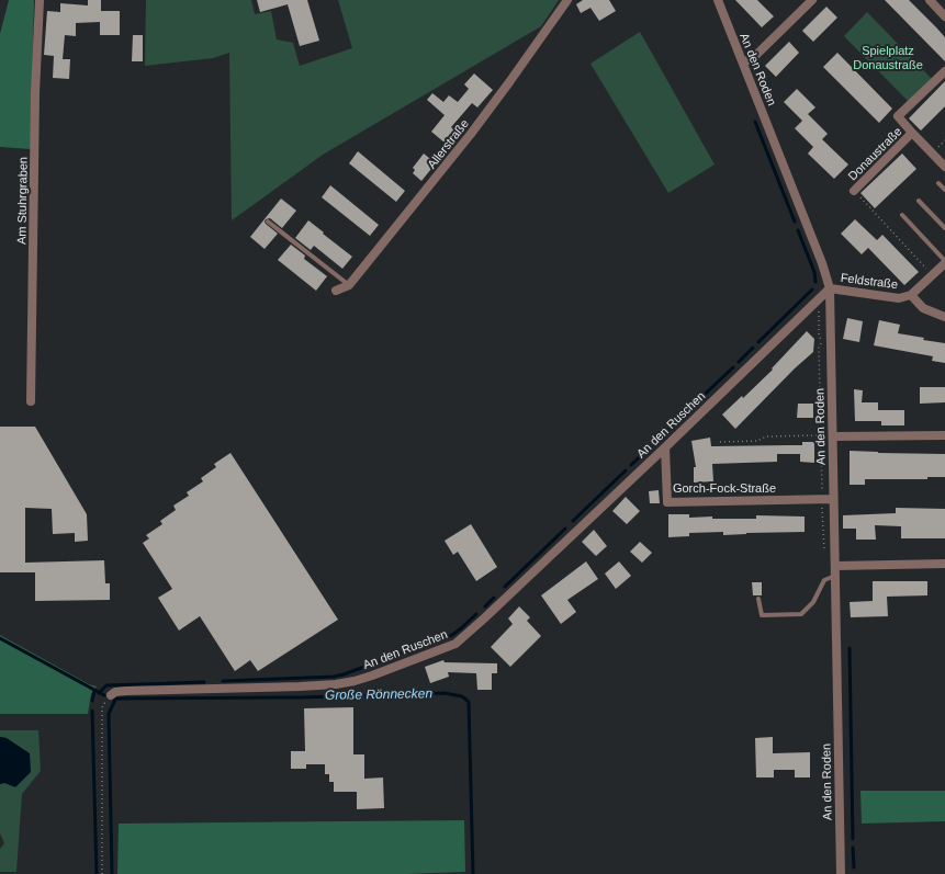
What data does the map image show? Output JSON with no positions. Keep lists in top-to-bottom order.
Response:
{
  "streets": {
    "street": [
      "An den Roden",
      "Allerstraße",
      "Donaustraße",
      "Am Stuhrgraben",
      "Feldstraße",
      "An den Ruschen",
      "Gorch-Fock-Straße"
    ]
  },
  "crossings": [
    ["An den Roden", "Feldstraße"],
    ["An den Roden", "An den Ruschen"],
    ["An den Roden", "Gorch-Fock-Straße"],
    ["Feldstraße", "An den Ruschen"],
    ["An den Ruschen", "Gorch-Fock-Straße"]
  ],
  "water": ["Große Rönnecken"],
  "parks": ["Spielplatz Donaustraße"]
}
